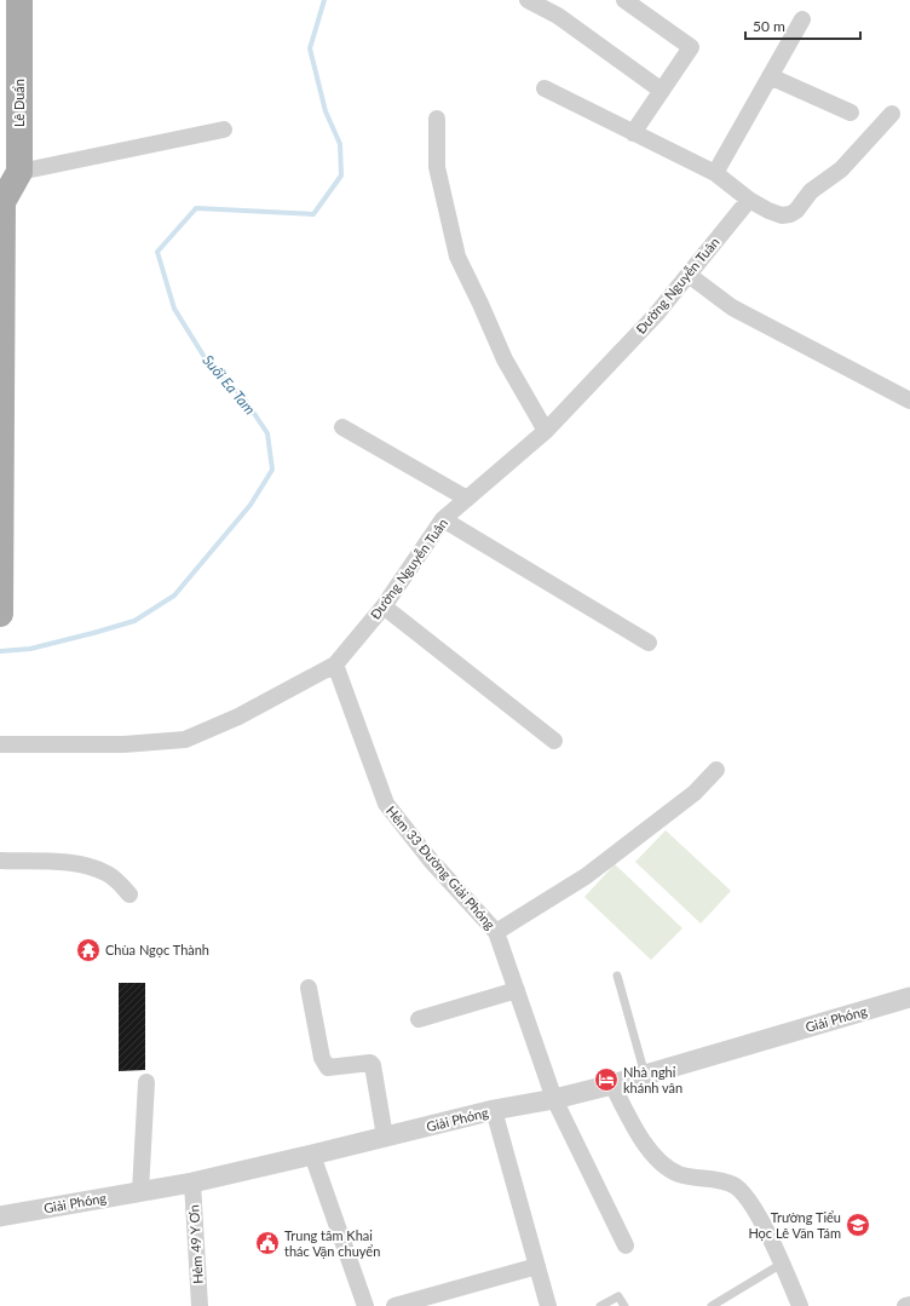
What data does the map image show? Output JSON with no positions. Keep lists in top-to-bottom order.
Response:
{
  "streets": {
    "main road": ["Lê Duẩn"],
    "street": [
      "Đường Nguyễn Tuân",
      "Hẻm 33 Đường Giải Phóng",
      "Giải Phóng",
      "Hẻm 49 Y Ơn"
    ]
  },
  "crossings": [
    ["Đường Nguyễn Tuân", "Hẻm 33 Đường Giải Phóng"],
    ["Hẻm 33 Đường Giải Phóng", "Giải Phóng"],
    ["Giải Phóng", "Hẻm 49 Y Ơn"]
  ],
  "water": ["Suối Ea Tam"],
  "places": {
    "temple": ["Chùa Ngọc Thành"],
    "hotel": ["Nhà nghỉ khánh vân"],
    "school or university": ["Trường Tiểu Học Lê Văn Tám"],
    "public building": ["Trung tâm Khai thác Vận chuyển"]
  },
  "scale_bar": "50 m"
}
